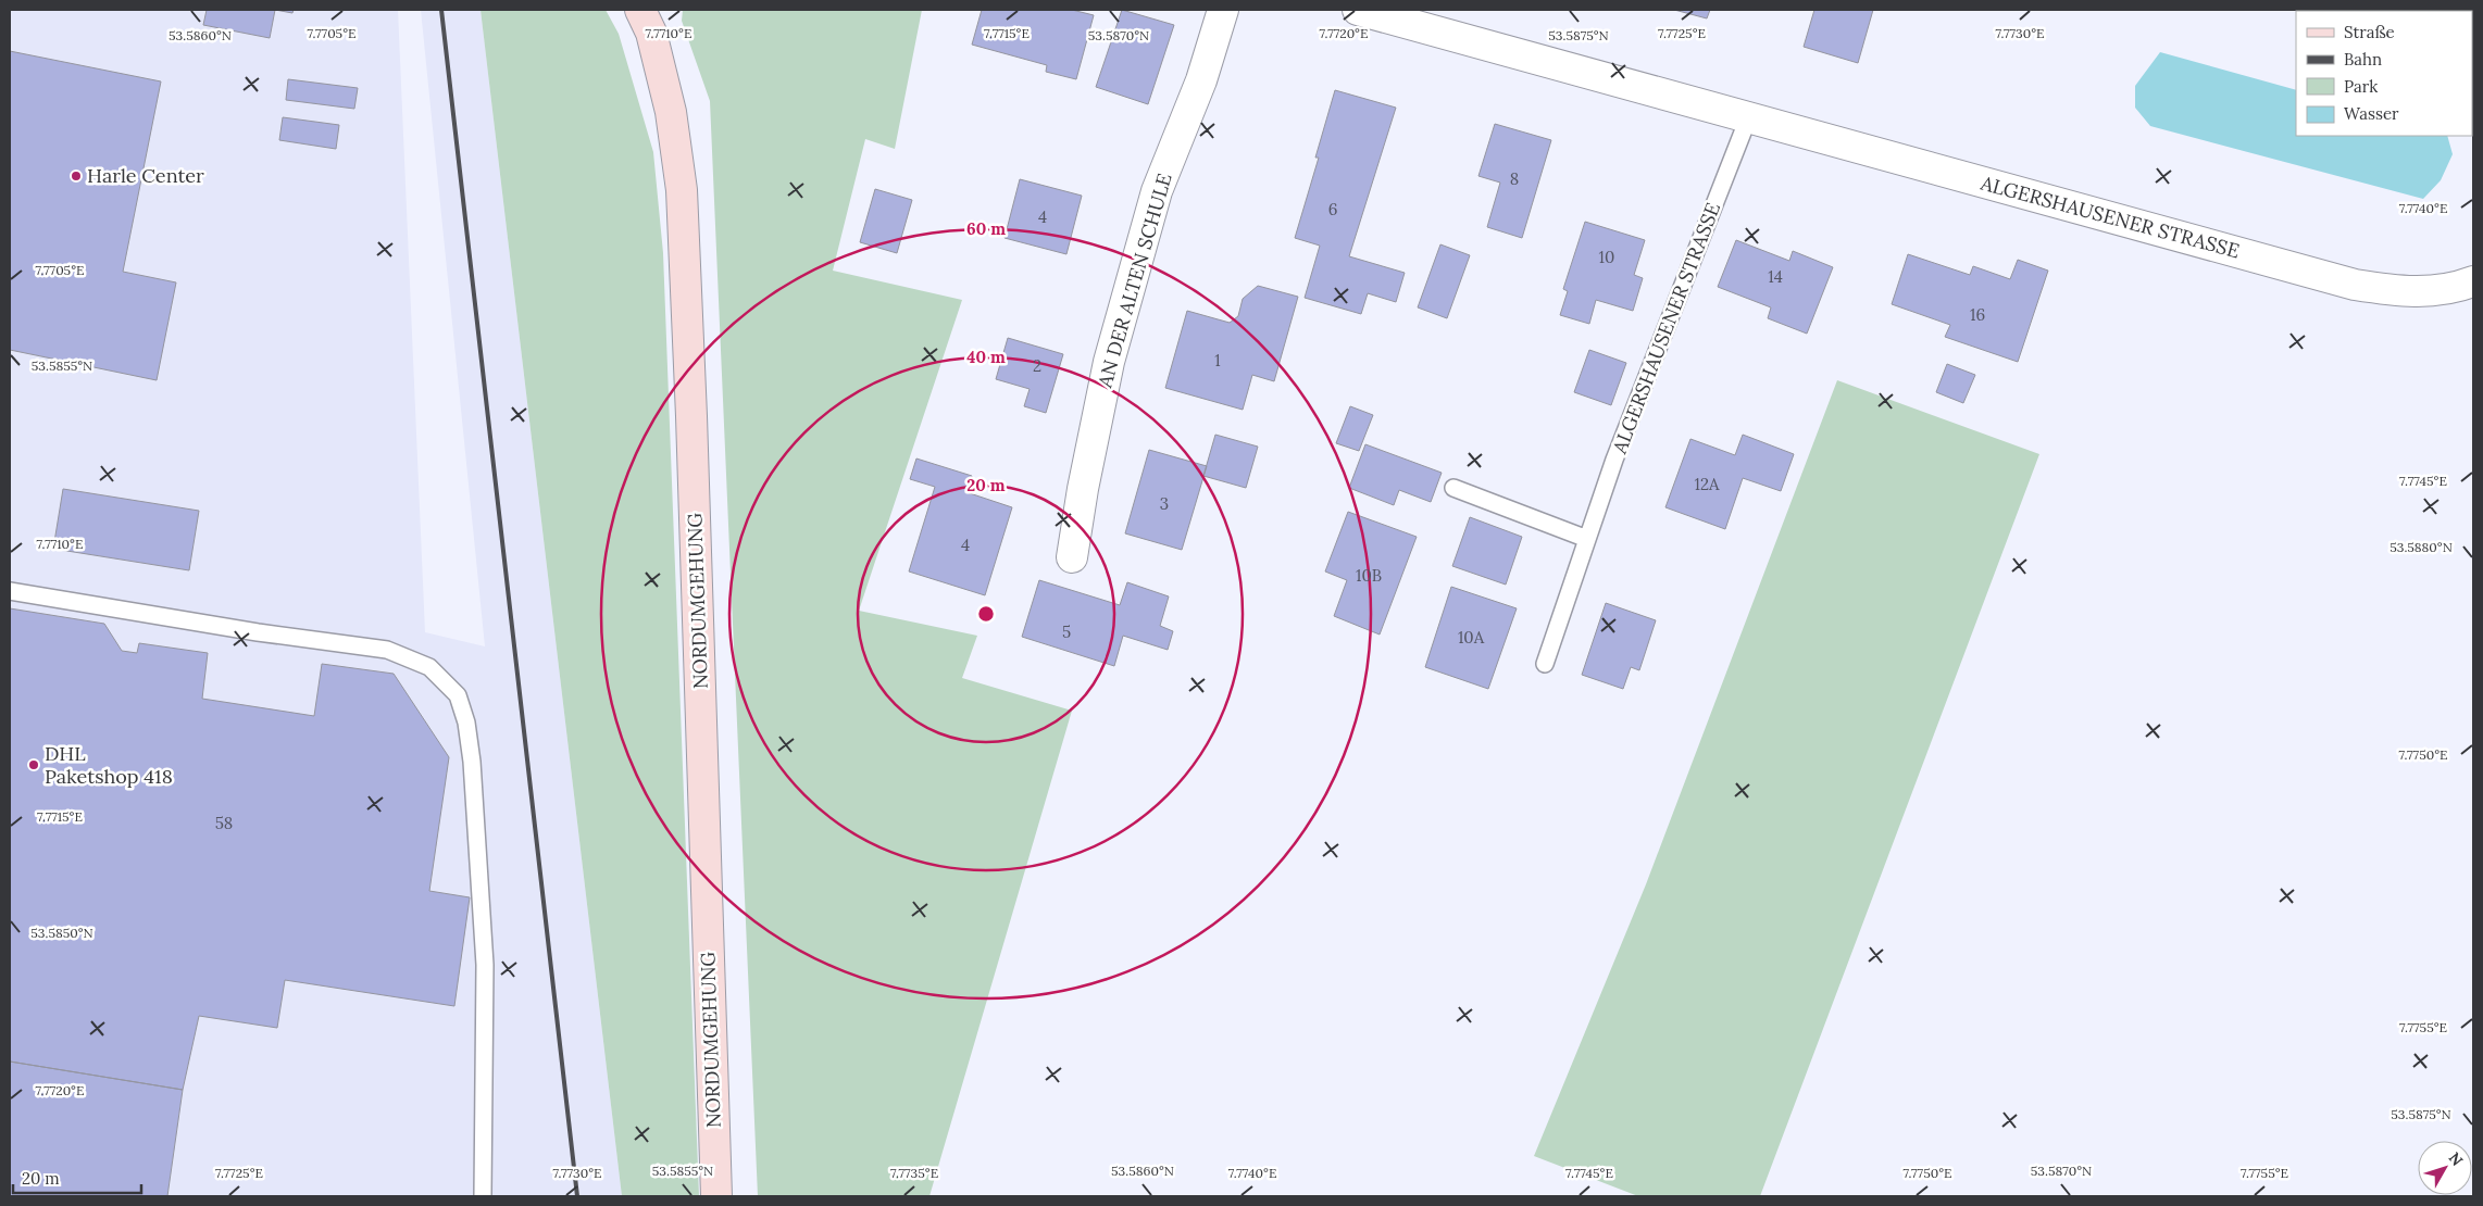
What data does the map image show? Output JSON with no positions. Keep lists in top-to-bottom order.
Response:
{
  "streets": {
    "main road": ["NORDUMGEHUNG"],
    "street": ["ALGERSHAUSENER STRASSE", "AN DER ALTEN SCHULE"]
  },
  "places": ["Harle Center", "DHL Paketshop 418"],
  "house_numbers": [
    "8",
    "6",
    "4",
    "10",
    "14",
    "16",
    "1",
    "2",
    "12A",
    "3",
    "4",
    "10B",
    "5",
    "10A",
    "58"
  ],
  "legend": [
    "Straße",
    "Bahn",
    "Park",
    "Wasser"
  ],
  "scale_bar": "20 m",
  "north": "top right",
  "coordinates": [
    "7.7705°E",
    "7.7710°E",
    "7.7720°E",
    "7.7715°E",
    "7.7725°E",
    "7.7730°E",
    "53.5860°N",
    "53.5870°N",
    "53.5875°N",
    "7.7740°E",
    "53.5855°N",
    "7.7745°E",
    "53.5880°N",
    "7.7750°E",
    "53.5850°N",
    "7.7755°E",
    "7.7735°E"
  ],
  "rings": ["60 m", "40 m", "20 m"]
}
